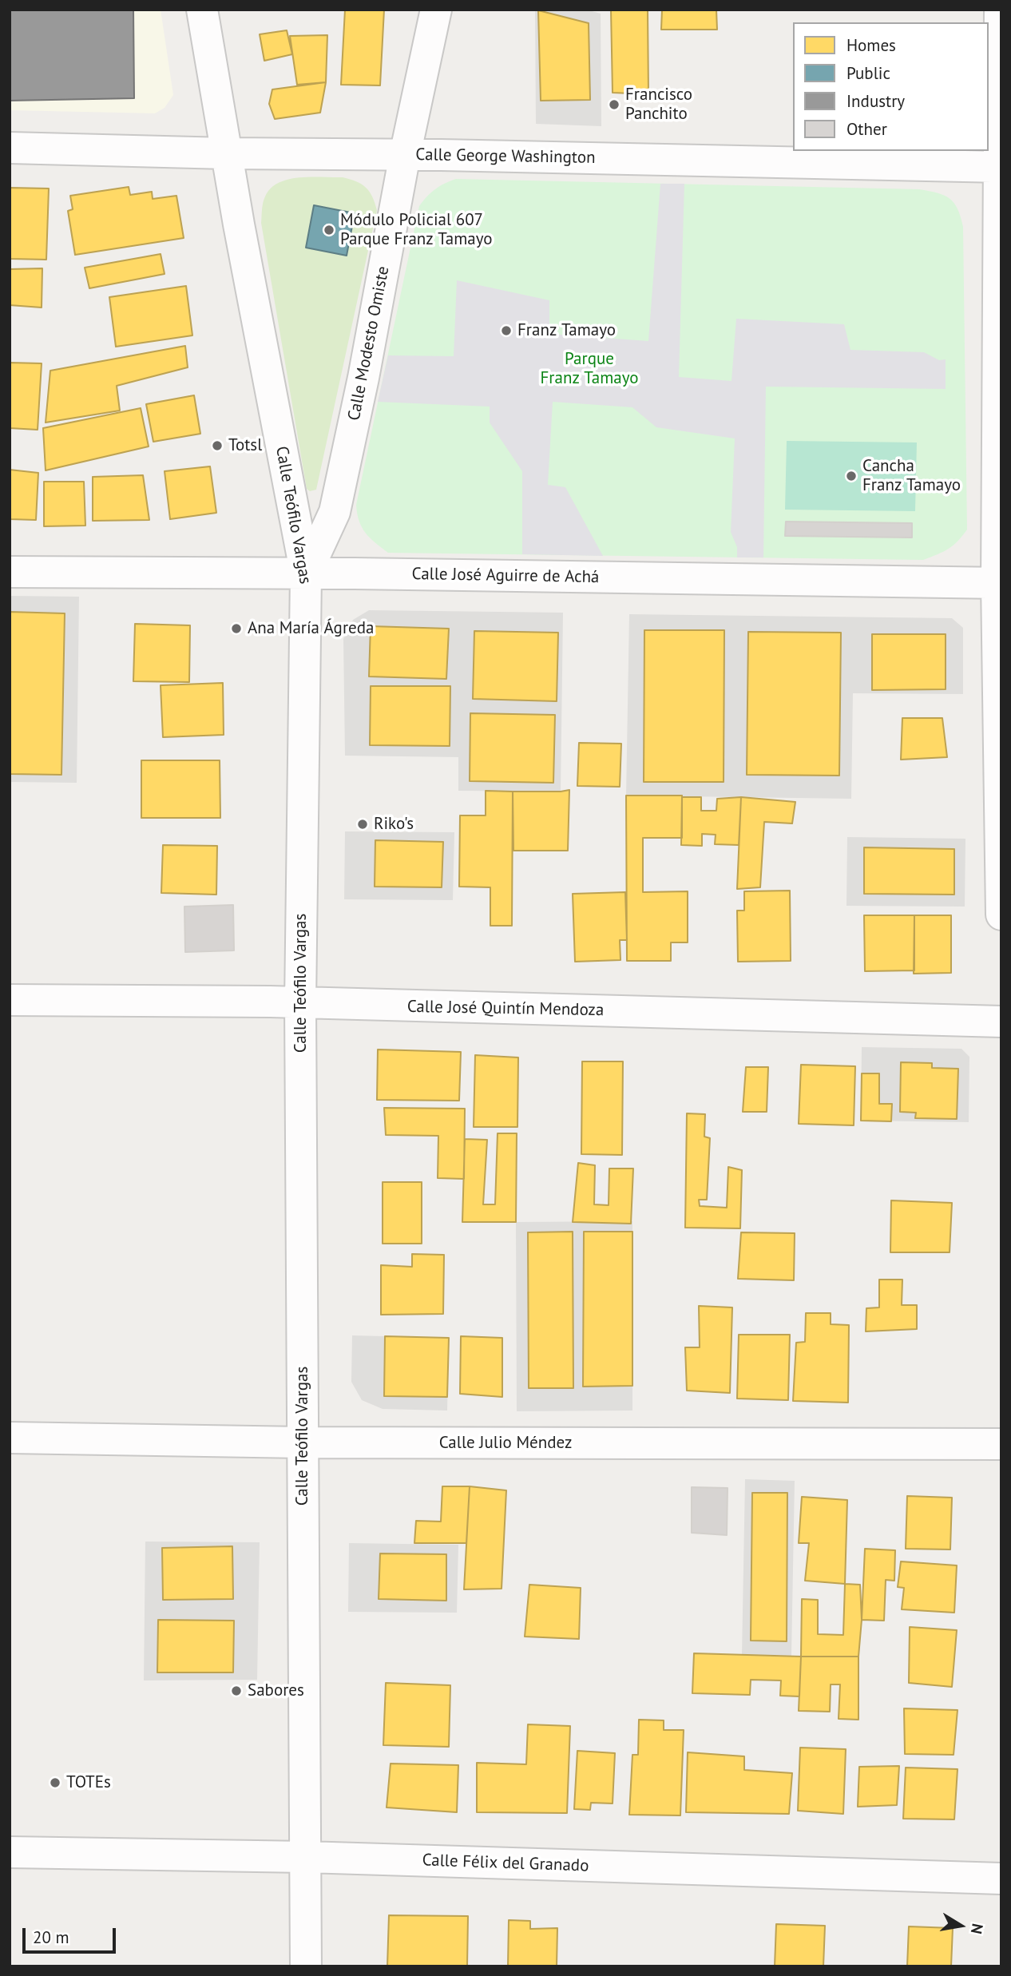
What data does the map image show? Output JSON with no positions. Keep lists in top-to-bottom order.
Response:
{
  "streets": {
    "street": [
      "Calle George Washington",
      "Calle Modesto Omiste",
      "Calle Teófilo Vargas",
      "Calle José Aguirre de Achá",
      "Calle José Quintín Mendoza",
      "Calle Julio Méndez",
      "Calle Félix del Granado"
    ]
  },
  "crossings": [
    ["Calle George Washington", "Calle Modesto Omiste"],
    ["Calle George Washington", "Calle Teófilo Vargas"],
    ["Calle Modesto Omiste", "Calle Teófilo Vargas"],
    ["Calle Modesto Omiste", "Calle José Aguirre de Achá"],
    ["Calle Teófilo Vargas", "Calle José Aguirre de Achá"],
    ["Calle Teófilo Vargas", "Calle José Quintín Mendoza"],
    ["Calle Teófilo Vargas", "Calle Julio Méndez"],
    ["Calle Teófilo Vargas", "Calle Félix del Granado"]
  ],
  "parks": ["Parque Franz Tamayo"],
  "places": [
    "Francisco Panchito",
    "Módulo Policial 607 Parque Franz Tamayo",
    "Franz Tamayo",
    "Totsl",
    "Cancha Franz Tamayo",
    "Ana María Ágreda",
    "Riko's",
    "Sabores",
    "TOTEs"
  ],
  "legend": [
    "Homes",
    "Public",
    "Industry",
    "Other"
  ],
  "scale_bar": "20 m",
  "north": "right"
}
